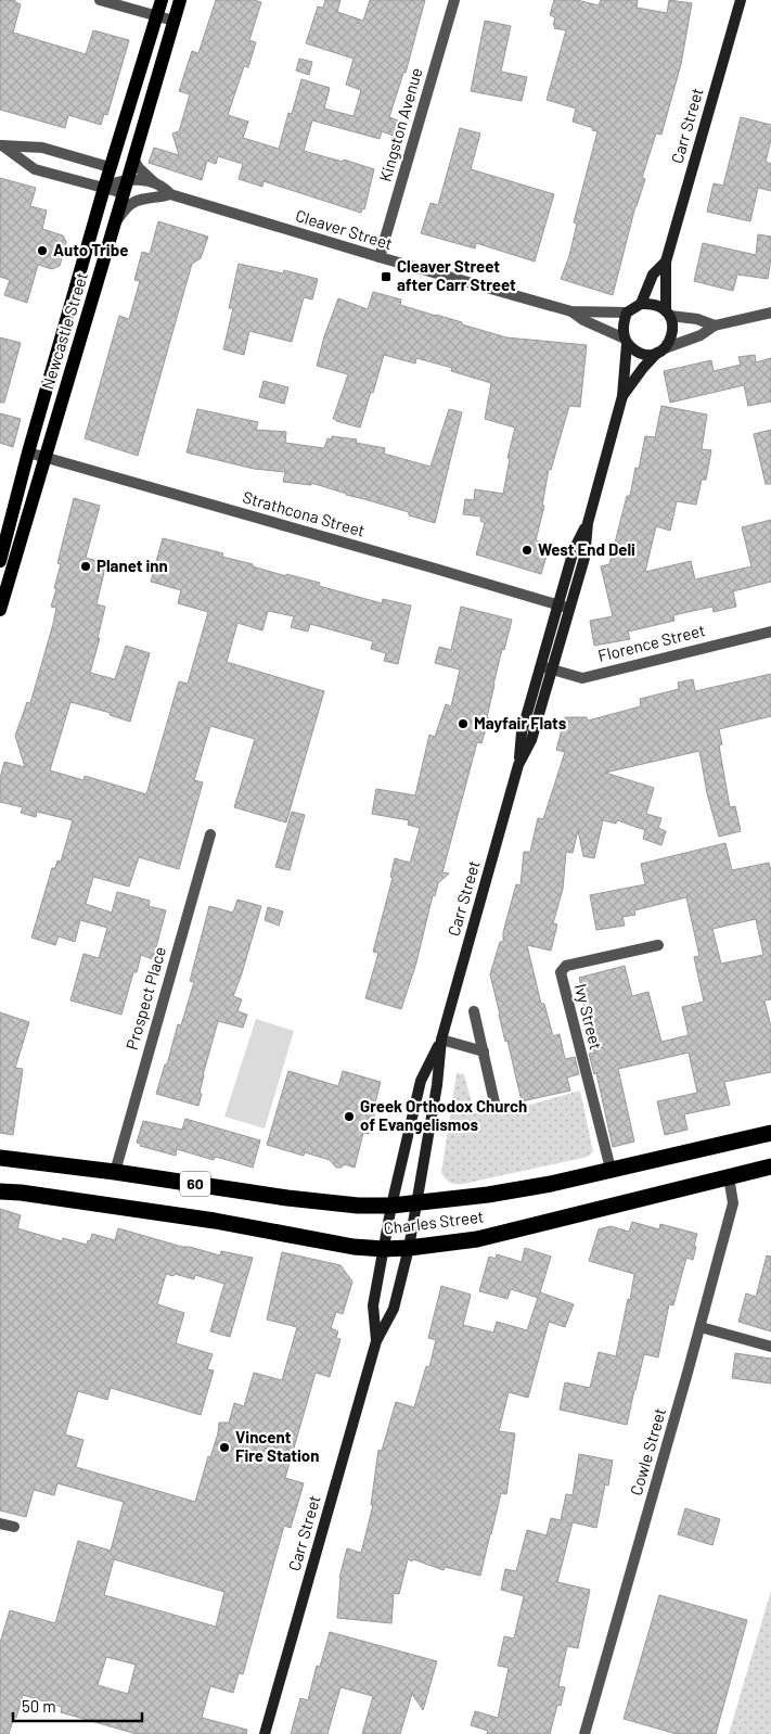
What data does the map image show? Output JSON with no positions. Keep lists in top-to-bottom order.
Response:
{
  "streets": {
    "highway": ["60", "Charles Street"],
    "main road": ["Newcastle Street"],
    "street": [
      "Kingston Avenue",
      "Carr Street",
      "Cleaver Street",
      "Strathcona Street",
      "Florence Street",
      "Prospect Place",
      "Ivy Street",
      "Cowle Street"
    ]
  },
  "crossings": [
    ["Kingston Avenue", "Cleaver Street"],
    ["Carr Street", "Strathcona Street"],
    ["Carr Street", "Florence Street"],
    ["Carr Street", "Charles Street"],
    ["Cleaver Street", "Newcastle Street"],
    ["Newcastle Street", "Strathcona Street"],
    ["Prospect Place", "Charles Street"],
    ["Ivy Street", "Charles Street"],
    ["Charles Street", "Cowle Street"]
  ],
  "places": {
    "other": [
      "Auto Tribe",
      "West End Deli",
      "Planet inn",
      "Mayfair Flats",
      "Greek Orthodox Church of Evangelismos",
      "Vincent Fire Station"
    ],
    "transit": ["Cleaver Street after Carr Street"]
  },
  "scale_bar": "50 m"
}
